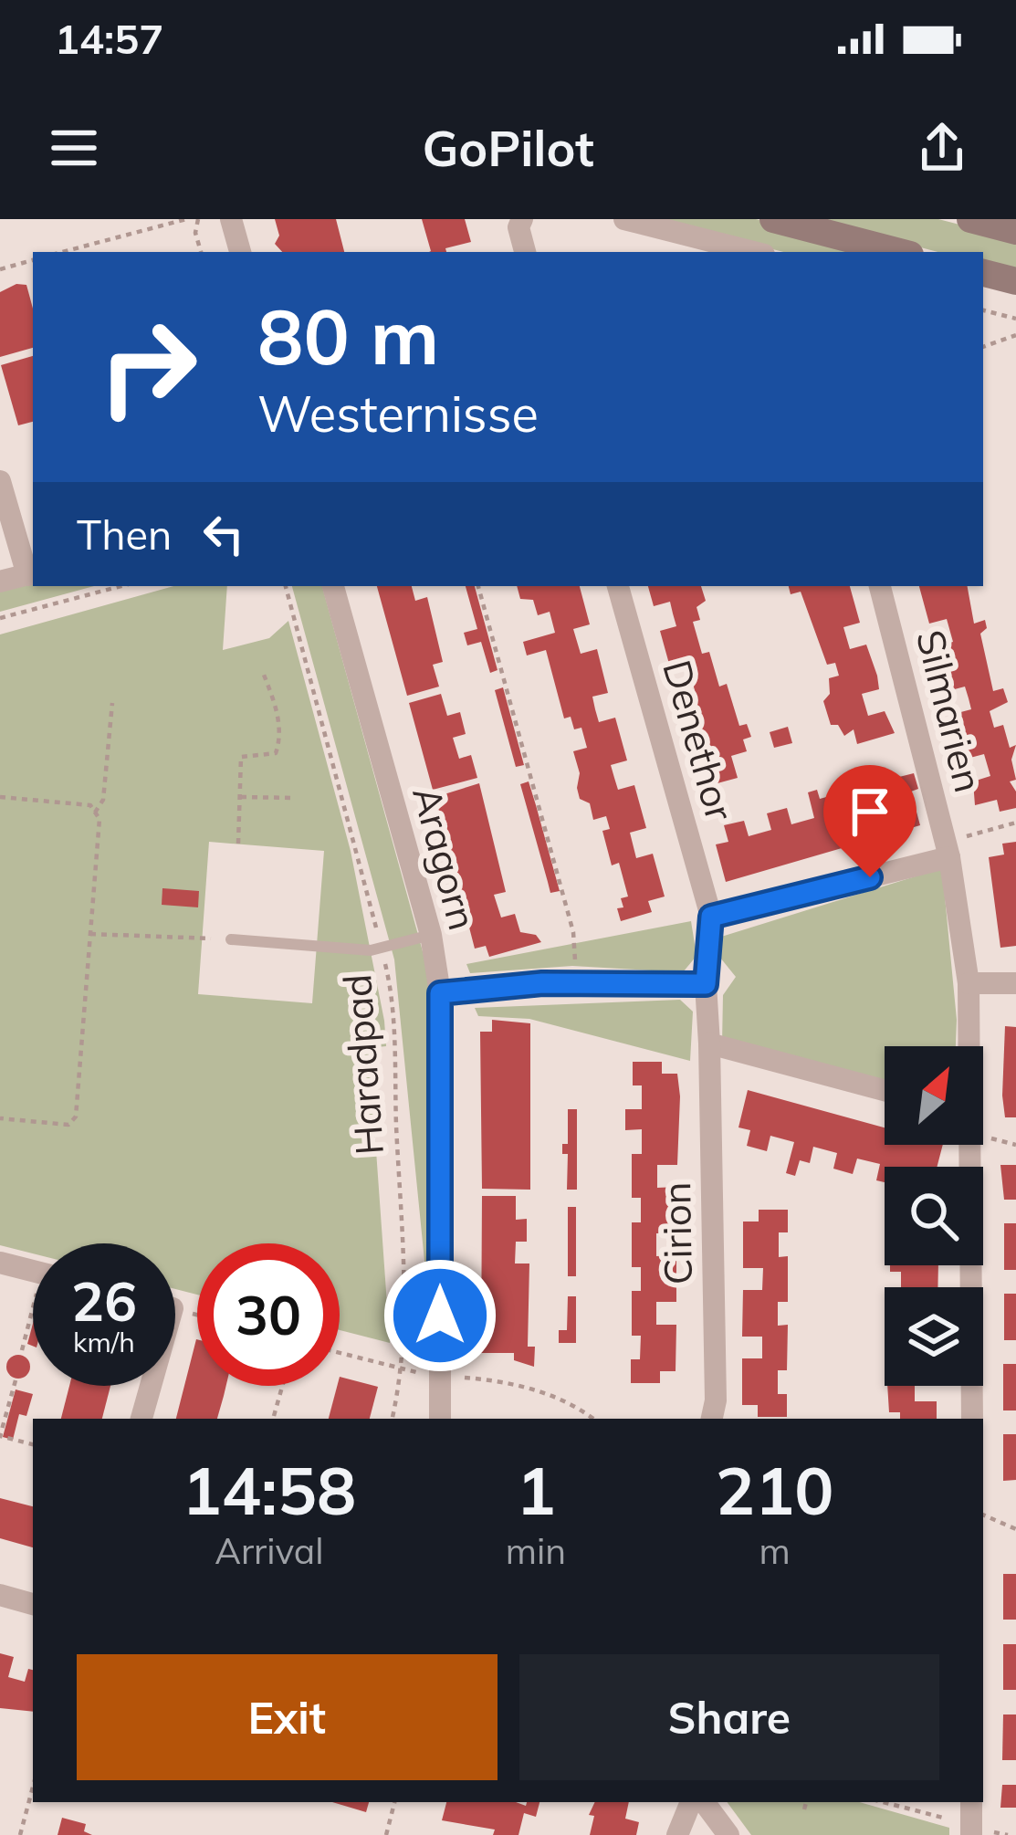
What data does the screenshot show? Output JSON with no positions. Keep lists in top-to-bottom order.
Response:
{
  "streets": {
    "street": [
      "Silmarien",
      "Denethor",
      "Aragorn",
      "Cirion"
    ],
    "path": ["Haradpad"]
  },
  "crossings": [
    ["Denethor", "Cirion"]
  ],
  "north": "top right",
  "page": {
    "status": "14:57",
    "header": "GoPilot",
    "turn": ["80 m", "Westernisse"],
    "then": "Then",
    "speed": "26 km/h",
    "limit": "30",
    "eta": [
      "14:58",
      "Arrival",
      "1",
      "min",
      "210",
      "m"
    ],
    "buttons": ["Exit", "Share"]
  }
}
